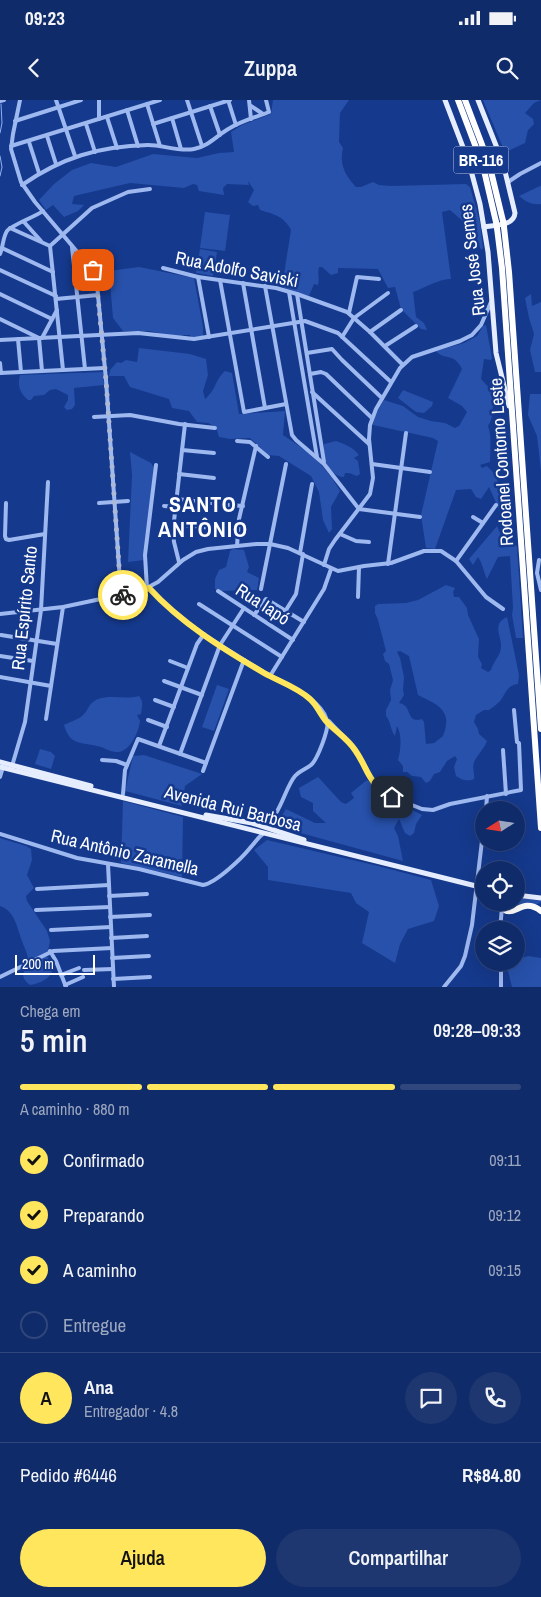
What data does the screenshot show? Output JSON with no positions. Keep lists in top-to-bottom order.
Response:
{
  "streets": {
    "highway": ["BR-116", "Rodoanel Contorno Leste"],
    "main road": ["Rua José Semes", "Avenida Rui Barbosa"],
    "street": [
      "Rua Adolfo Saviski",
      "Rua Iapó",
      "Rua Espírito Santo",
      "Rua Antônio Zaramella"
    ]
  },
  "crossings": [
    ["Rua José Semes", "Rodoanel Contorno Leste"],
    ["Rua Espírito Santo", "Avenida Rui Barbosa"],
    ["Avenida Rui Barbosa", "Rua Antônio Zaramella"]
  ],
  "districts": ["SANTO ANTÔNIO"],
  "scale_bar": "200 m",
  "north": "left",
  "page": {
    "status": "09:23",
    "header": "Zuppa",
    "scale": "200 m",
    "heading": ["5 min", "Chega em", "09:28–09:33"],
    "panel": [
      "Ana",
      "Entregador · 4.8",
      "Pedido #6446",
      "R$84.80"
    ],
    "bar": "A caminho · 880 m",
    "list": [
      ["Confirmado", "09:11"],
      ["Preparando", "09:12"],
      ["A caminho", "09:15"],
      "Entregue"
    ],
    "round": "A",
    "buttons": ["Ajuda", "Compartilhar"]
  }
}
